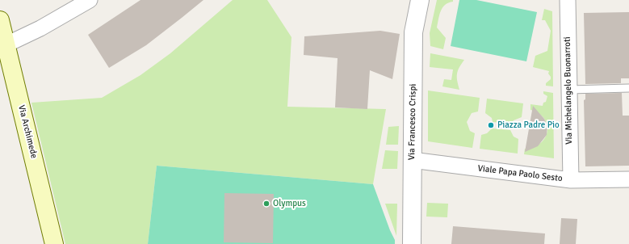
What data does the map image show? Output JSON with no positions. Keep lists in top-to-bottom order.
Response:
{
  "streets": {
    "main road": ["Via Archimede"],
    "street": ["Via Michelangelo Buonarroti", "Via Francesco Crispi", "Viale Papa Paolo Sesto"]
  },
  "crossings": [
    ["Via Michelangelo Buonarroti", "Viale Papa Paolo Sesto"],
    ["Via Francesco Crispi", "Viale Papa Paolo Sesto"]
  ],
  "places": ["Piazza Padre Pio", "Olympus"]
}
